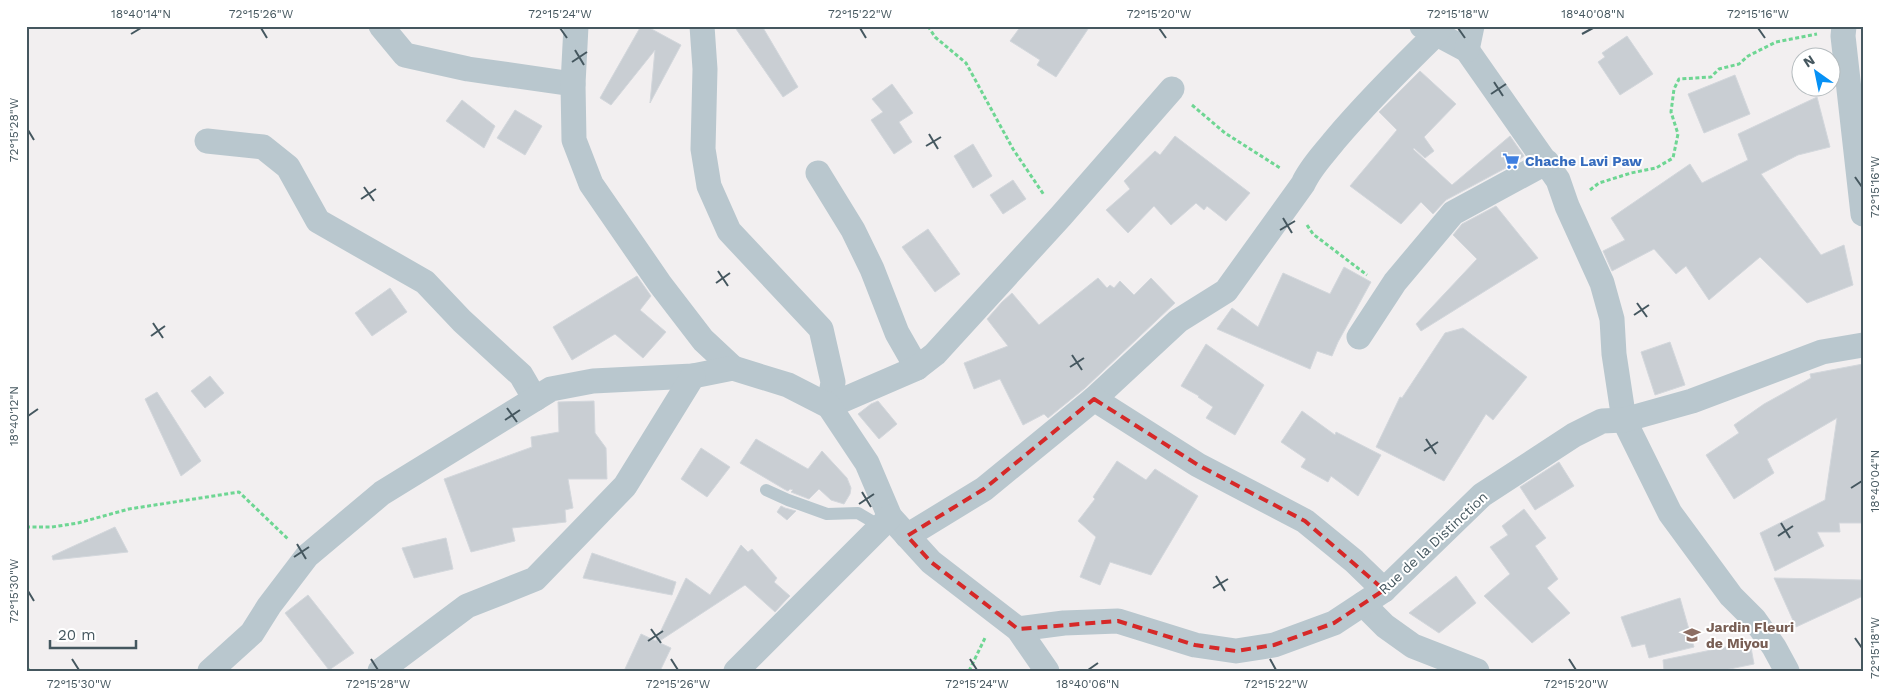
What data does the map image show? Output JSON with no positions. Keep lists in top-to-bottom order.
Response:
{
  "streets": {
    "street": ["Rue de la Distinction"]
  },
  "places": {
    "supermarket": ["Chache Lavi Paw"],
    "school or university": ["Jardin Fleuri de Miyou"]
  },
  "scale_bar": "20 m",
  "north": "top left",
  "coordinates": [
    "18°40'14\"N",
    "72°15'26\"W",
    "72°15'24\"W",
    "72°15'22\"W",
    "72°15'20\"W",
    "72°15'18\"W",
    "18°40'08\"N",
    "72°15'16\"W",
    "72°15'28\"W",
    "18°40'12\"N",
    "18°40'04\"N",
    "72°15'30\"W",
    "18°40'06\"N"
  ]
}
